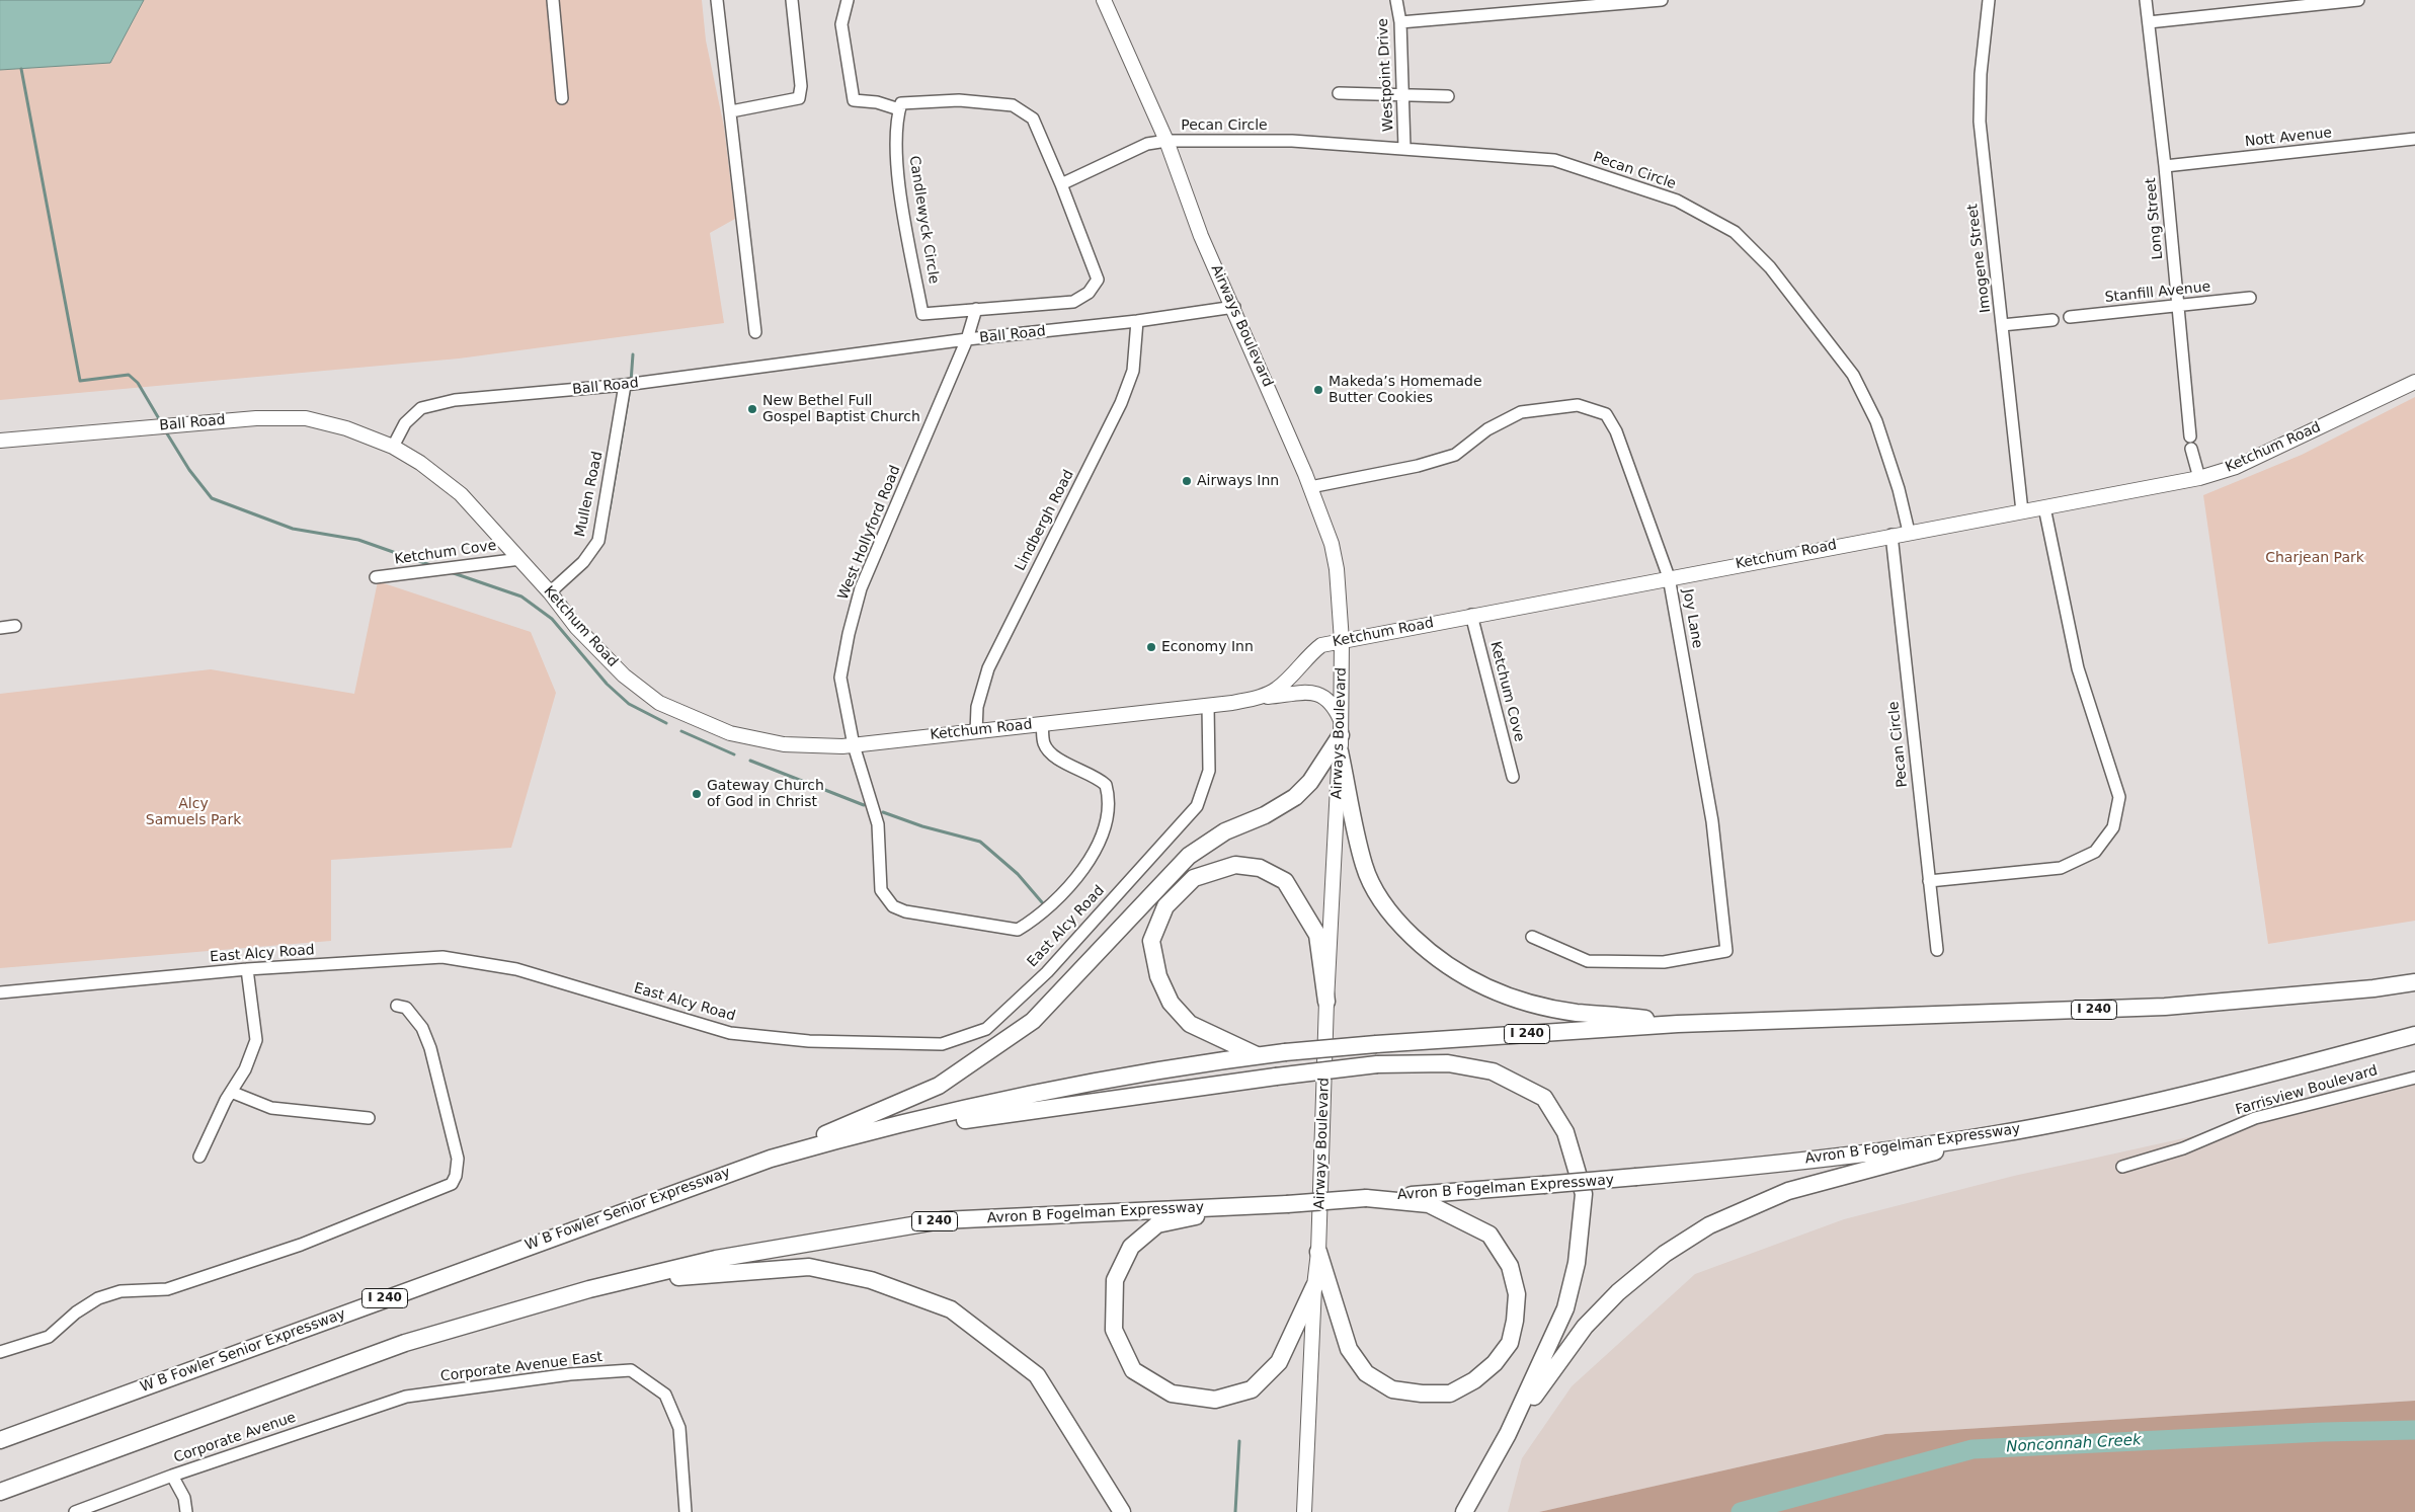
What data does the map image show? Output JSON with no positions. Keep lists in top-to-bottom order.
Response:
{
  "streets": {
    "highway": ["I 240", "Avron B Fogelman Expressway", "W B Fowler Senior Expressway"],
    "main road": ["Airways Boulevard", "Ball Road", "Ketchum Road"],
    "street": [
      "Westpoint Drive",
      "Pecan Circle",
      "Nott Avenue",
      "Long Street",
      "Candlewyck Circle",
      "Imogene Street",
      "Stanfill Avenue",
      "Mullen Road",
      "Lindbergh Road",
      "West Hollyford Road",
      "Ketchum Cove",
      "Joy Lane",
      "East Alcy Road",
      "Farrisview Boulevard",
      "Corporate Avenue East",
      "Corporate Avenue"
    ]
  },
  "crossings": [
    ["Westpoint Drive", "Pecan Circle"],
    ["Pecan Circle", "Airways Boulevard"],
    ["Pecan Circle", "Ketchum Road"],
    ["Nott Avenue", "Long Street"],
    ["Long Street", "Stanfill Avenue"],
    ["Imogene Street", "Ketchum Road"],
    ["Airways Boulevard", "Ball Road"],
    ["Airways Boulevard", "Ketchum Road"],
    ["Airways Boulevard", "Joy Lane"],
    ["Ball Road", "Ketchum Road"],
    ["Ball Road", "Mullen Road"],
    ["Ball Road", "Lindbergh Road"],
    ["Ball Road", "West Hollyford Road"],
    ["Ketchum Road", "Mullen Road"],
    ["Ketchum Road", "Lindbergh Road"],
    ["Ketchum Road", "West Hollyford Road"],
    ["Ketchum Road", "Ketchum Cove"],
    ["Ketchum Road", "Joy Lane"],
    ["Ketchum Road", "East Alcy Road"],
    ["I 240", "Avron B Fogelman Expressway"],
    ["I 240", "W B Fowler Senior Expressway"],
    ["Corporate Avenue East", "Corporate Avenue"]
  ],
  "water": ["Nonconnah Creek"],
  "parks": ["Charjean Park", "Alcy Samuels Park"],
  "places": [
    "Makeda’s Homemade Butter Cookies",
    "New Bethel Full Gospel Baptist Church",
    "Airways Inn",
    "Economy Inn",
    "Gateway Church of God in Christ"
  ]
}
